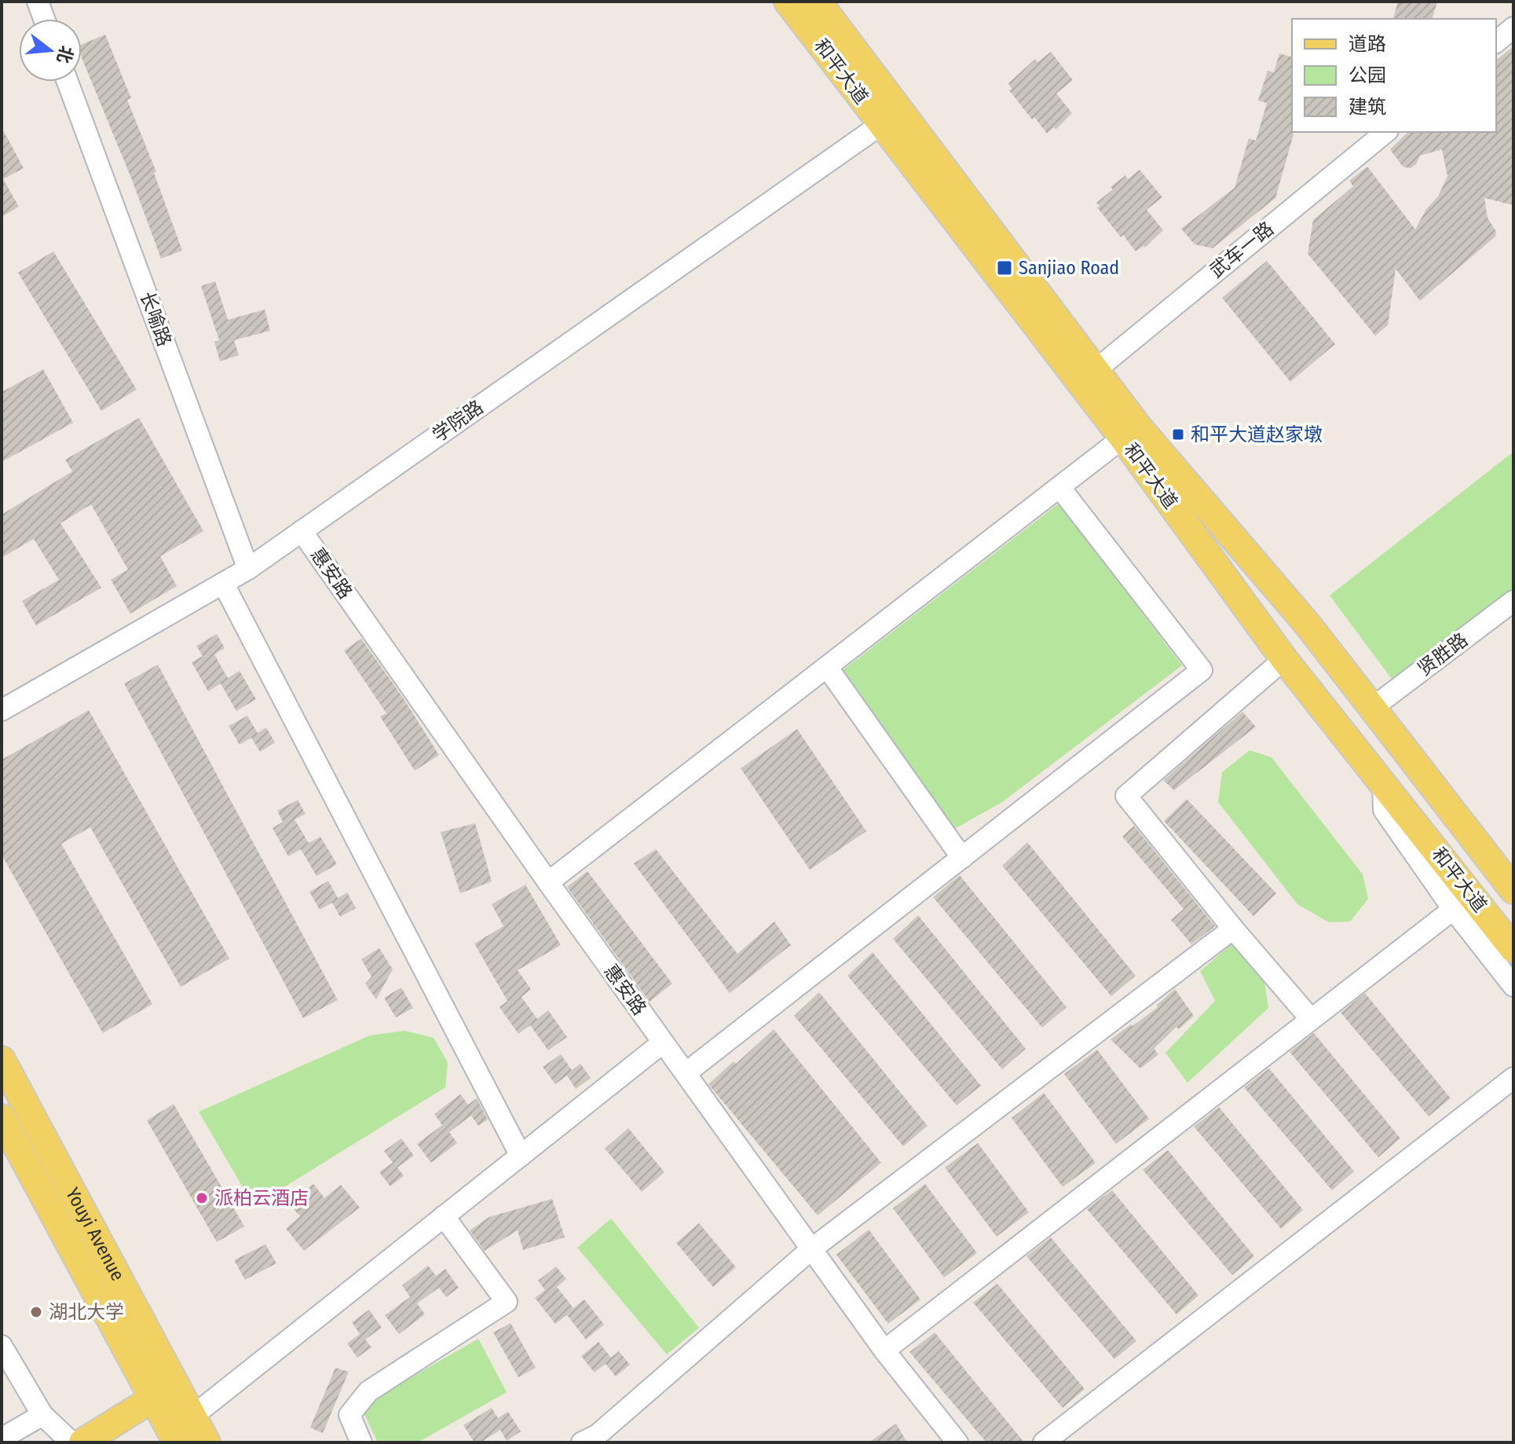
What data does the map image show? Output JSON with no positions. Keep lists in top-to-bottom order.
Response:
{
  "streets": {
    "main road": ["和平大道", "Youyi Avenue"],
    "street": [
      "武车一路",
      "长喻路",
      "学院路",
      "惠安路",
      "贤胜路"
    ]
  },
  "crossings": [
    ["和平大道", "武车一路"],
    ["和平大道", "学院路"],
    ["和平大道", "贤胜路"],
    ["长喻路", "学院路"],
    ["学院路", "惠安路"]
  ],
  "places": {
    "transit": ["Sanjiao Road", "和平大道赵家墩"],
    "other": ["派柏云酒店", "湖北大学"]
  },
  "legend": ["道路", "公园", "建筑"],
  "north": "right"
}
